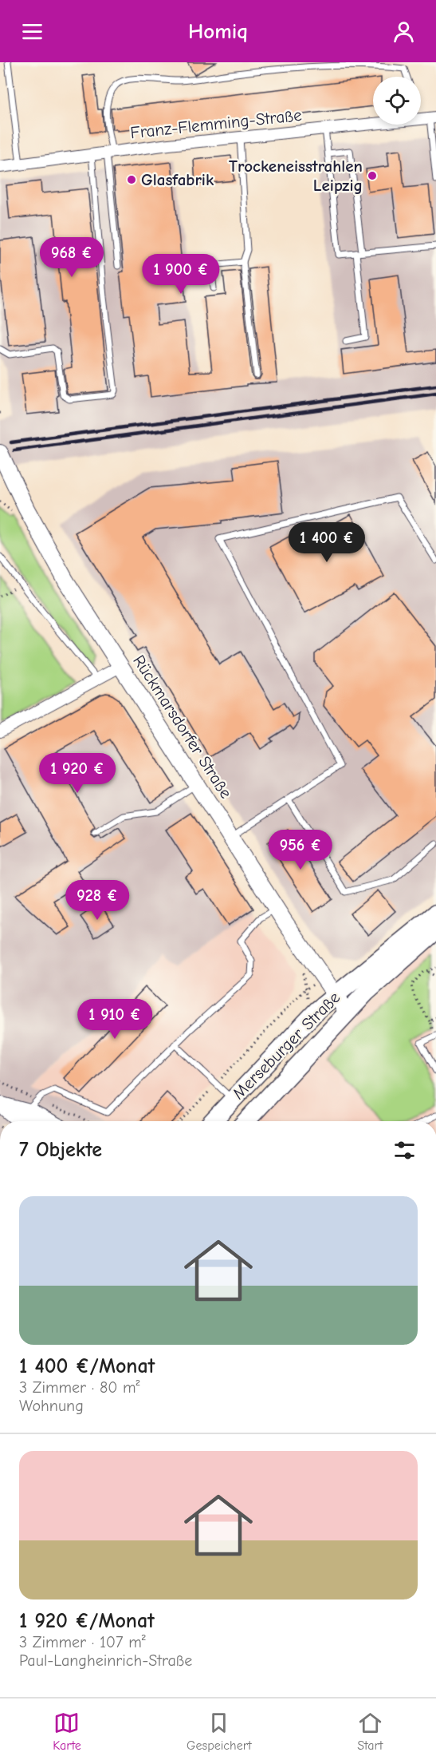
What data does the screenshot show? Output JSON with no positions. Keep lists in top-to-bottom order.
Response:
{
  "streets": {
    "main road": ["Rückmarsdorfer Straße", "Merseburger Straße"],
    "street": ["Franz-Flemming-Straße"]
  },
  "crossings": [
    ["Rückmarsdorfer Straße", "Merseburger Straße"]
  ],
  "places": ["Trockeneisstrahlen Leipzig", "Glasfabrik"],
  "page": {
    "header": "Homiq",
    "price": [
      "968 €",
      "1 900 €",
      "1 400 €",
      "1 920 €",
      "956 €",
      "928 €",
      "1 910 €"
    ],
    "heading": "7 Objekte",
    "list": [
      {
        "name": "1 400 €/Monat",
        "note": "3 Zimmer · 80 m² · Wohnung"
      },
      {
        "name": "1 920 €/Monat",
        "note": "3 Zimmer · 107 m² · Paul-Langheinrich-Straße"
      }
    ],
    "tabs": ["Karte", "Gespeichert", "Start"]
  }
}
